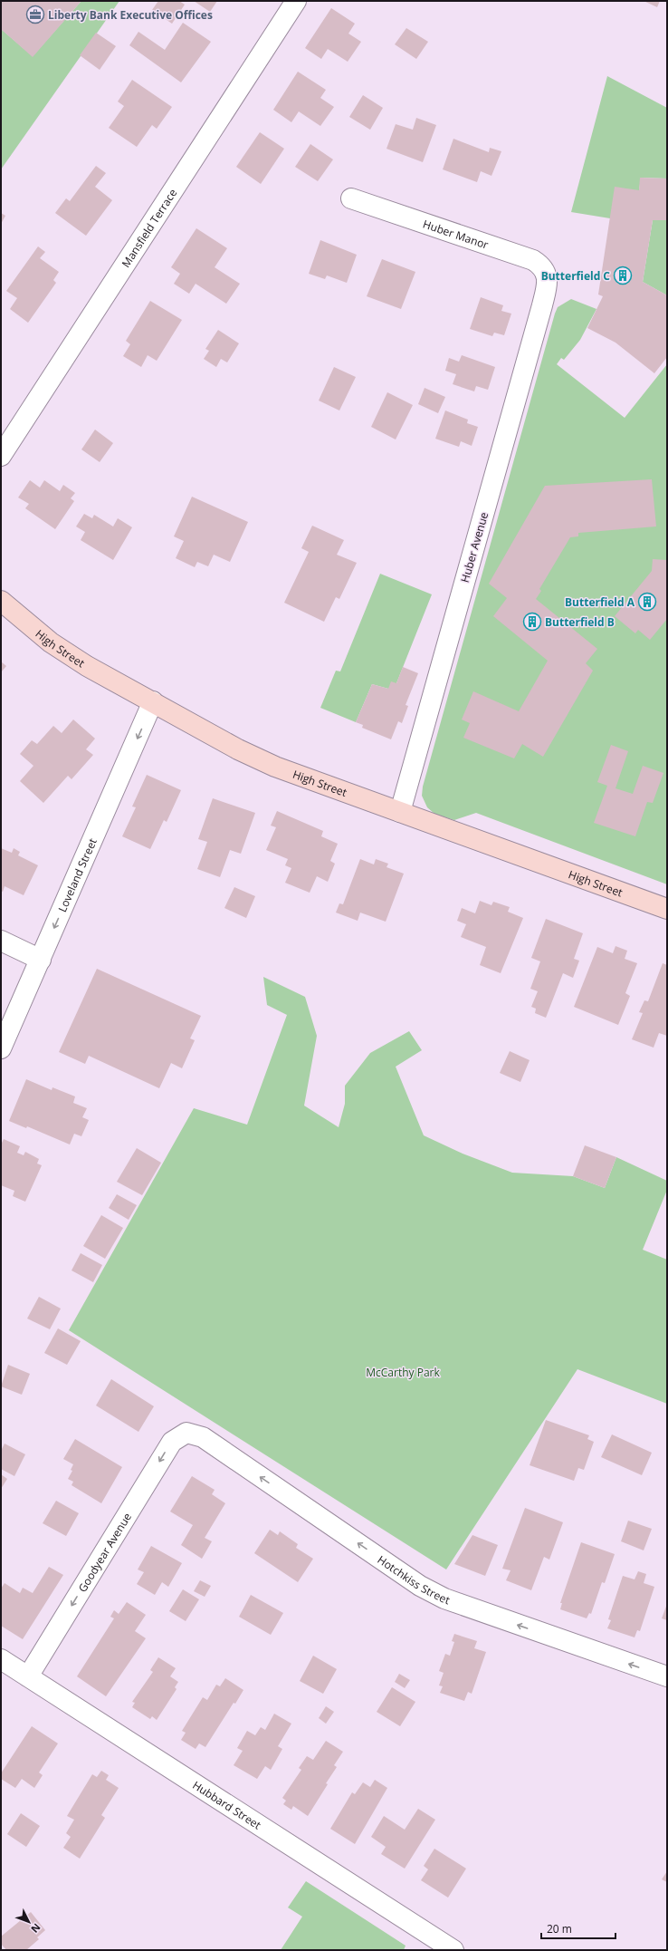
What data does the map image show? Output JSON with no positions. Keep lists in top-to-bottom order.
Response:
{
  "streets": {
    "street": [
      "Mansfield Terrace",
      "Huber Manor",
      "Huber Avenue",
      "High Street",
      "Loveland Street",
      "Goodyear Avenue",
      "Hotchkiss Street",
      "Hubbard Street"
    ]
  },
  "crossings": [
    ["Huber Manor", "Huber Avenue"],
    ["Huber Avenue", "High Street"],
    ["High Street", "Loveland Street"],
    ["Goodyear Avenue", "Hotchkiss Street"],
    ["Goodyear Avenue", "Hubbard Street"]
  ],
  "one_way": ["Loveland Street", "Goodyear Avenue", "Hotchkiss Street"],
  "parks": ["McCarthy Park"],
  "places": {
    "office": ["Liberty Bank Executive Offices"],
    "building": ["Butterfield C", "Butterfield A", "Butterfield B"]
  },
  "scale_bar": "20 m",
  "north": "bottom right"
}
